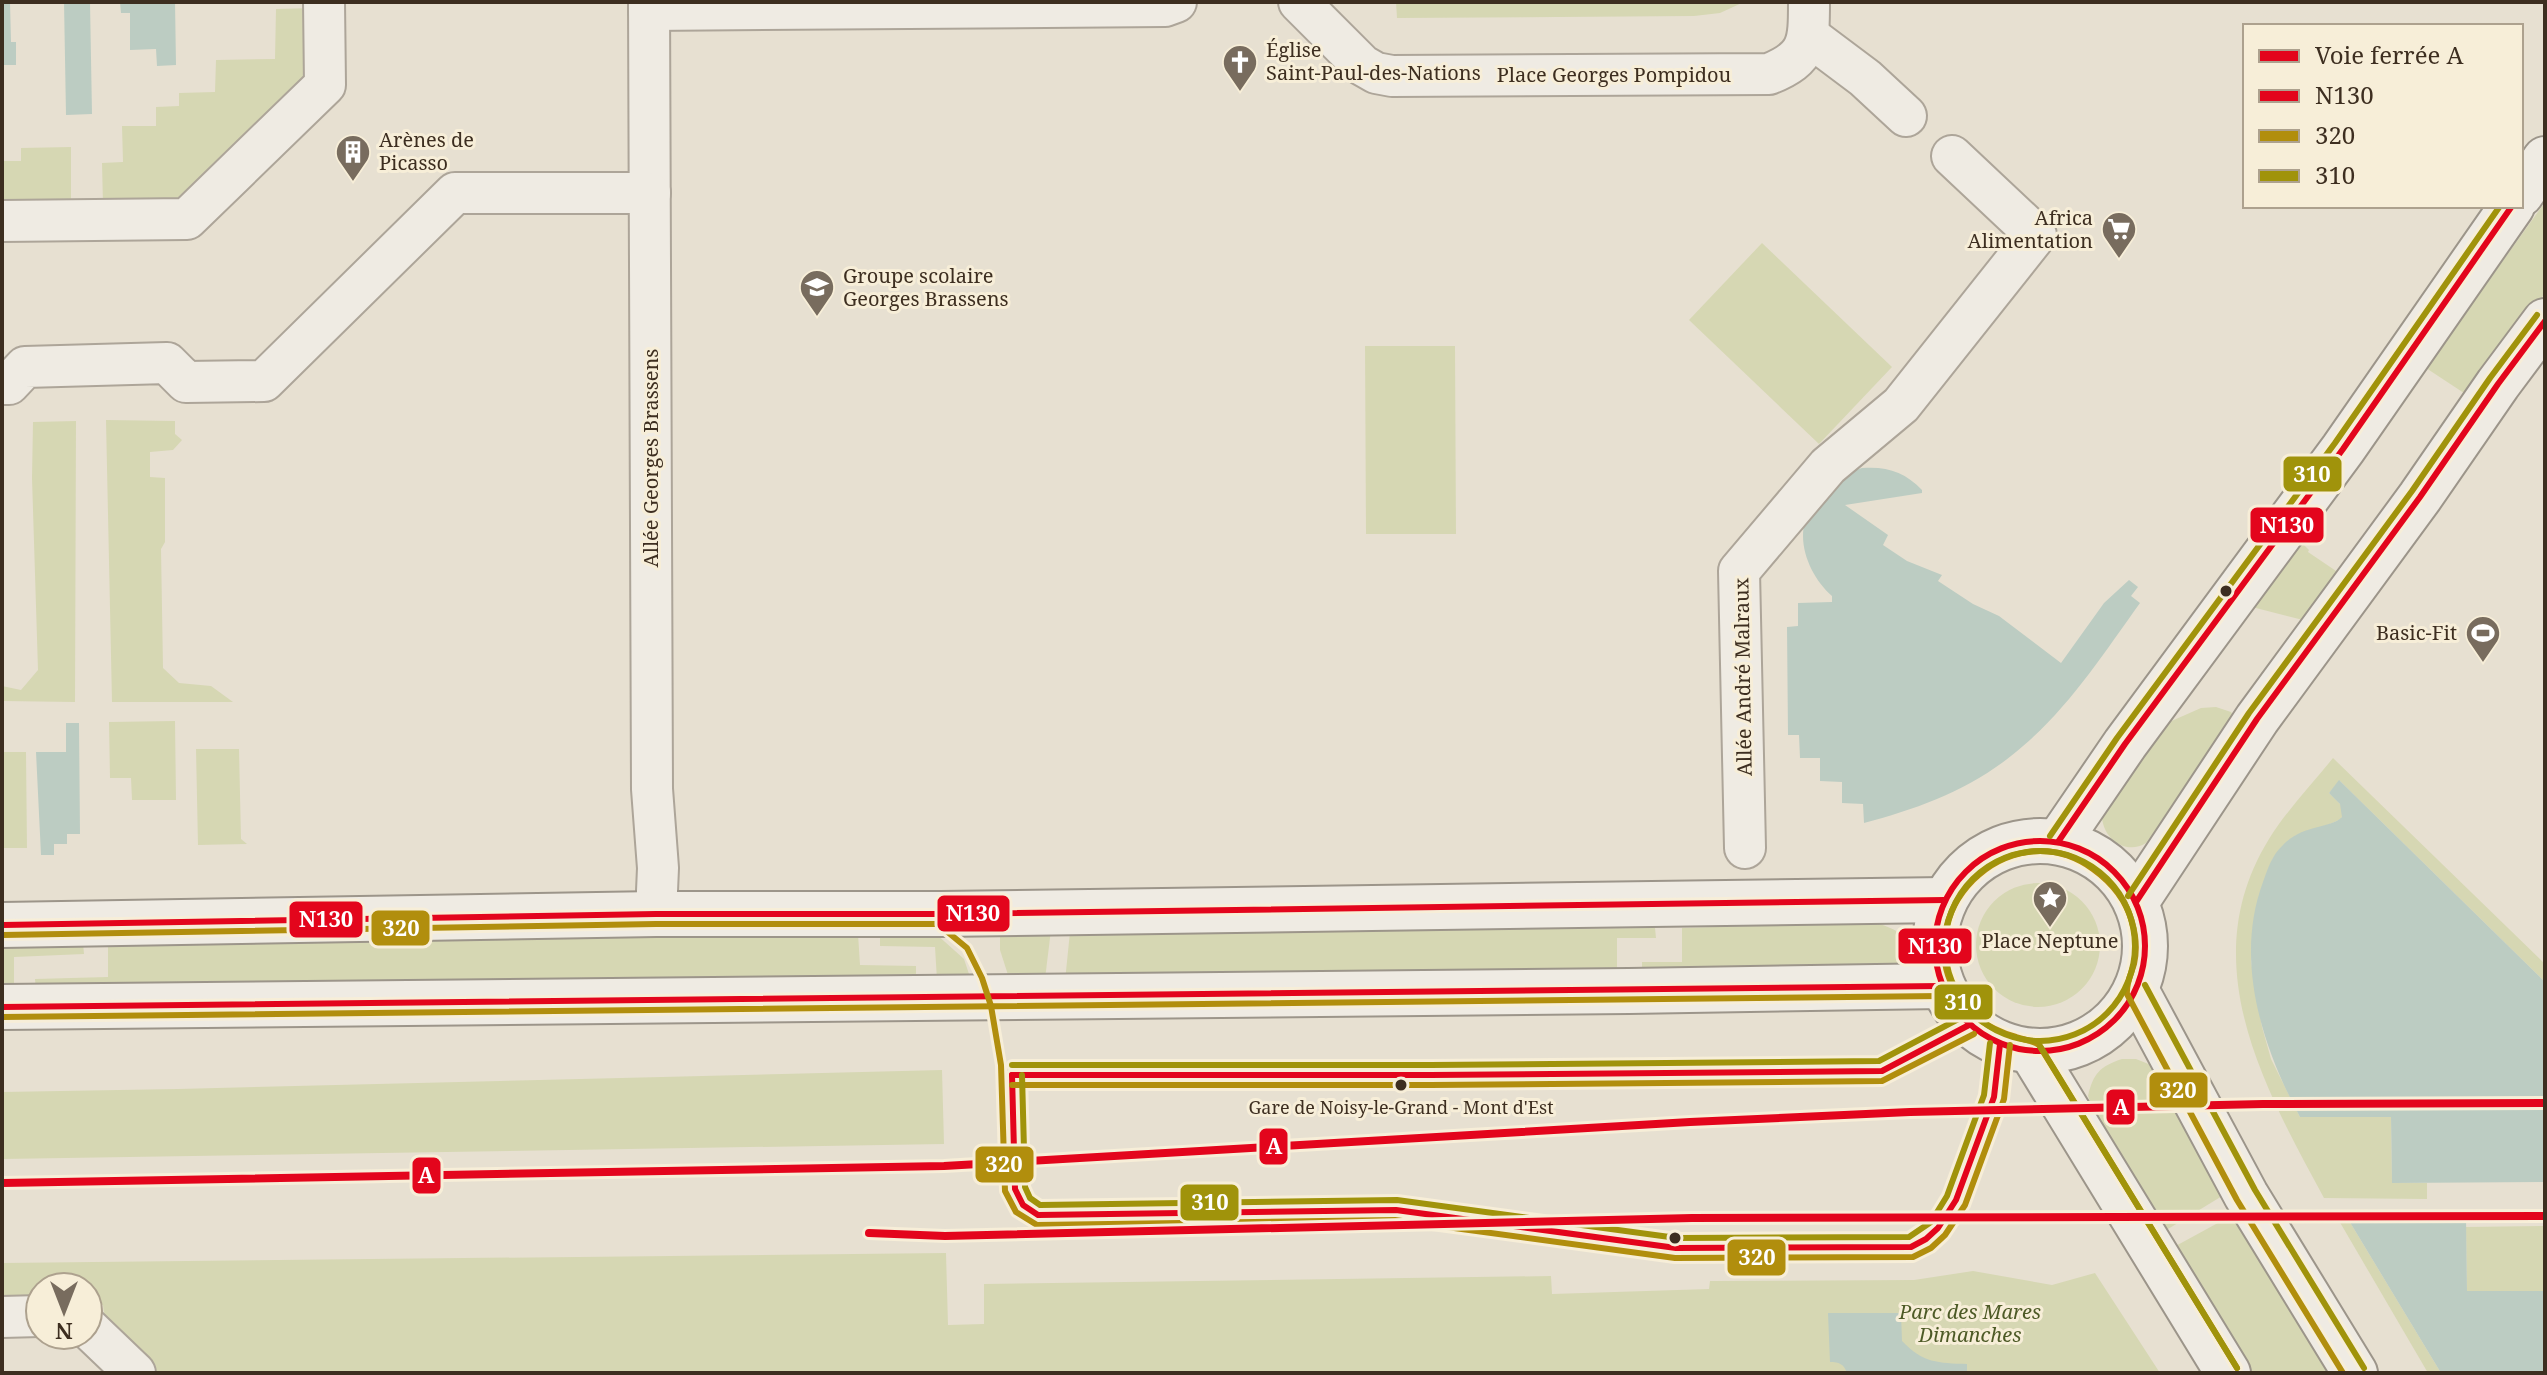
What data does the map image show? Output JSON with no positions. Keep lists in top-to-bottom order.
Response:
{
  "streets": {
    "street": ["Place Georges Pompidou", "Allée Georges Brassens", "Allée André Malraux"]
  },
  "parks": ["Parc des Mares Dimanches"],
  "places": {
    "church": ["Église Saint-Paul-des-Nations"],
    "building": ["Arènes de Picasso"],
    "supermarket": ["Africa Alimentation"],
    "school or university": ["Groupe scolaire Georges Brassens"],
    "sports": ["Basic-Fit"],
    "place": ["Place Neptune"],
    "other": ["Gare de Noisy-le-Grand - Mont d'Est"]
  },
  "lines": [
    "transit line N130",
    "transit line 310",
    "transit line 320",
    "rail line A"
  ],
  "legend": [
    "Voie ferrée A",
    "N130",
    "320",
    "310"
  ],
  "north": "bottom"
}
